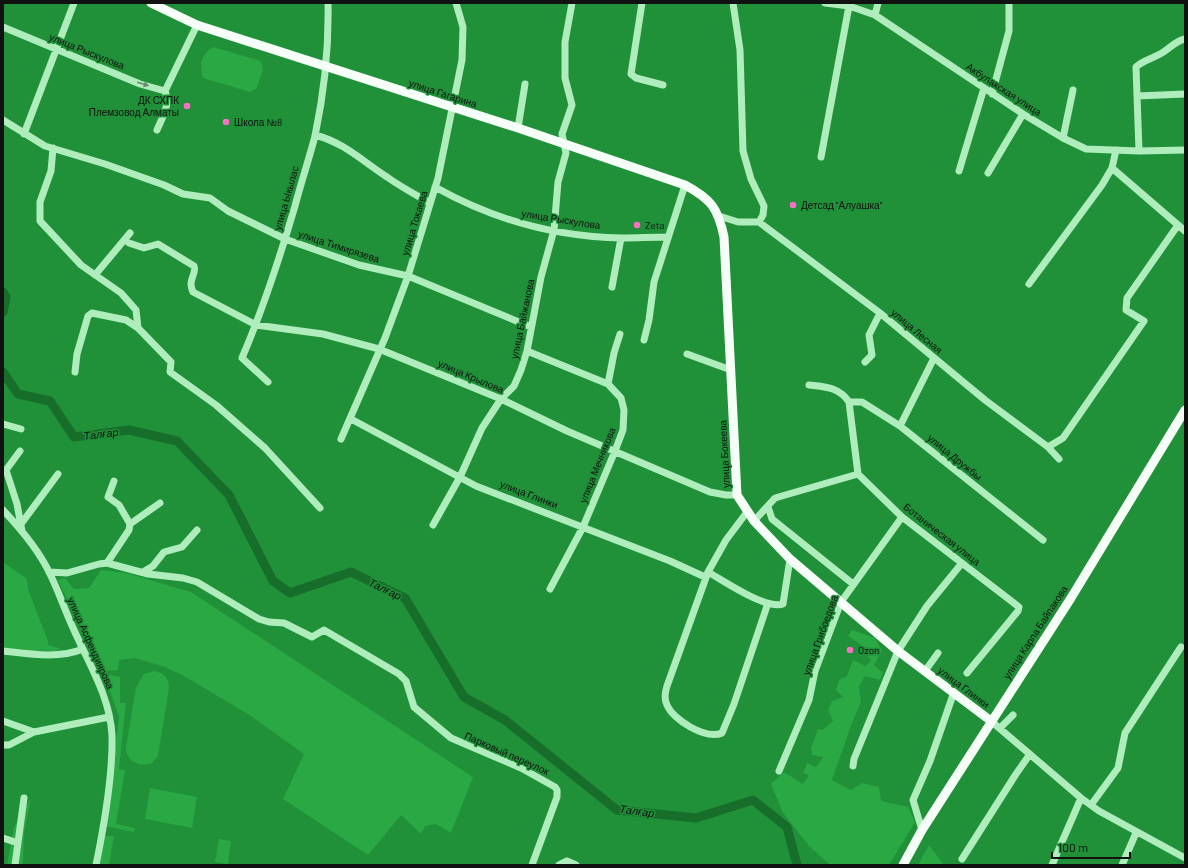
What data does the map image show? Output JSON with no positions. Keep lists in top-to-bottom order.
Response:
{
  "streets": {
    "main road": [
      "улица Гагарина",
      "улица Бокеева",
      "улица Глинки",
      "улица Карла Байпакова"
    ],
    "street": [
      "улица Рыскулова",
      "Акбулакская улица",
      "улица Ыкылас",
      "улица Токаева",
      "улица Тимирязева",
      "улица Байжанова",
      "улица Лесная",
      "улица Крылова",
      "улица Дружбы",
      "улица Мечникова",
      "Ботаническая улица",
      "улица Грибоедова",
      "улица Асфендиярова",
      "Парковый переулок"
    ]
  },
  "crossings": [
    ["улица Рыскулова", "улица Токаева"],
    ["улица Рыскулова", "улица Байжанова"],
    ["улица Гагарина", "улица Ыкылас"],
    ["улица Гагарина", "улица Токаева"],
    ["улица Гагарина", "улица Байжанова"],
    ["улица Гагарина", "улица Бокеева"],
    ["улица Ыкылас", "улица Тимирязева"],
    ["улица Ыкылас", "улица Крылова"],
    ["улица Токаева", "улица Тимирязева"],
    ["улица Токаева", "улица Крылова"],
    ["улица Токаева", "улица Глинки"],
    ["улица Тимирязева", "улица Байжанова"],
    ["улица Байжанова", "улица Крылова"],
    ["улица Байжанова", "улица Мечникова"],
    ["улица Байжанова", "улица Глинки"],
    ["улица Крылова", "улица Бокеева"],
    ["улица Крылова", "улица Мечникова"],
    ["улица Бокеева", "улица Глинки"],
    ["улица Мечникова", "улица Глинки"],
    ["улица Глинки", "улица Карла Байпакова"],
    ["улица Глинки", "улица Грибоедова"],
    ["Ботаническая улица", "улица Грибоедова"],
    ["улица Асфендиярова", "Парковый переулок"]
  ],
  "water": ["Талғар"],
  "places": [
    "ДК СХПК Племзовод Алматы",
    "Школа №8",
    "Детсад \"Алуашка\"",
    "Zeta",
    "Ozon"
  ],
  "scale_bar": "100 m"
}
